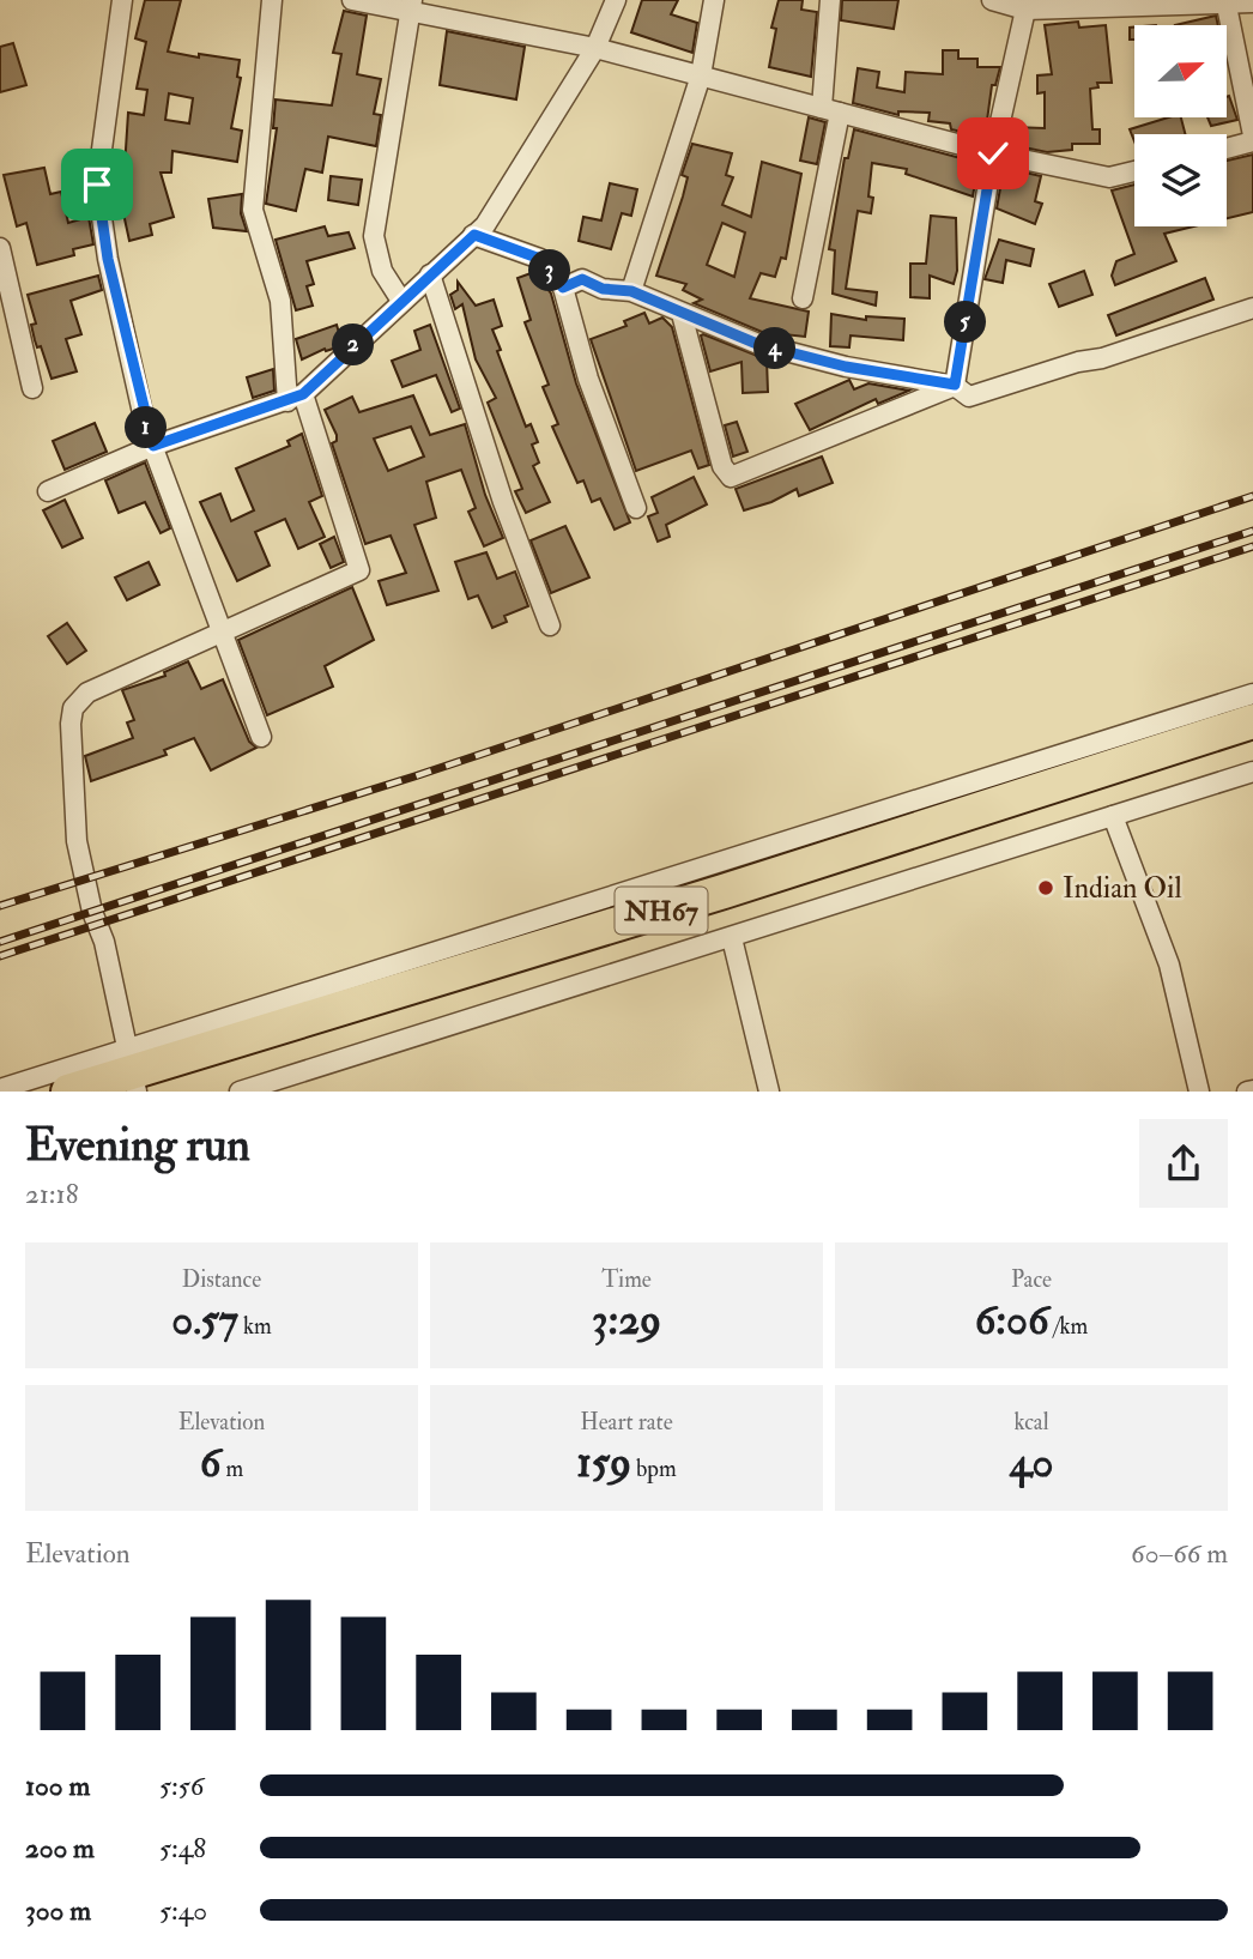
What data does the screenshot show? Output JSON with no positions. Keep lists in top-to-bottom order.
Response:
{
  "streets": {
    "highway": ["NH67"]
  },
  "places": ["Indian Oil"],
  "north": "right",
  "page": {
    "pins": [
      "3",
      "5",
      "2",
      "4",
      "1"
    ],
    "heading": ["Evening run", "21:18"],
    "stats": [
      ["Distance", "0.57 km"],
      ["Time", "3:29"],
      ["Pace", "6:06 /km"],
      ["Elevation", "6 m"],
      ["Heart rate", "159 bpm"],
      ["kcal", "40"]
    ],
    "chart": ["Elevation", "60–66 m"],
    "list": [
      {
        "name": "100 m",
        "note": "5:56"
      },
      {
        "name": "200 m",
        "note": "5:48"
      },
      {
        "name": "300 m",
        "note": "5:40"
      }
    ]
  }
}
